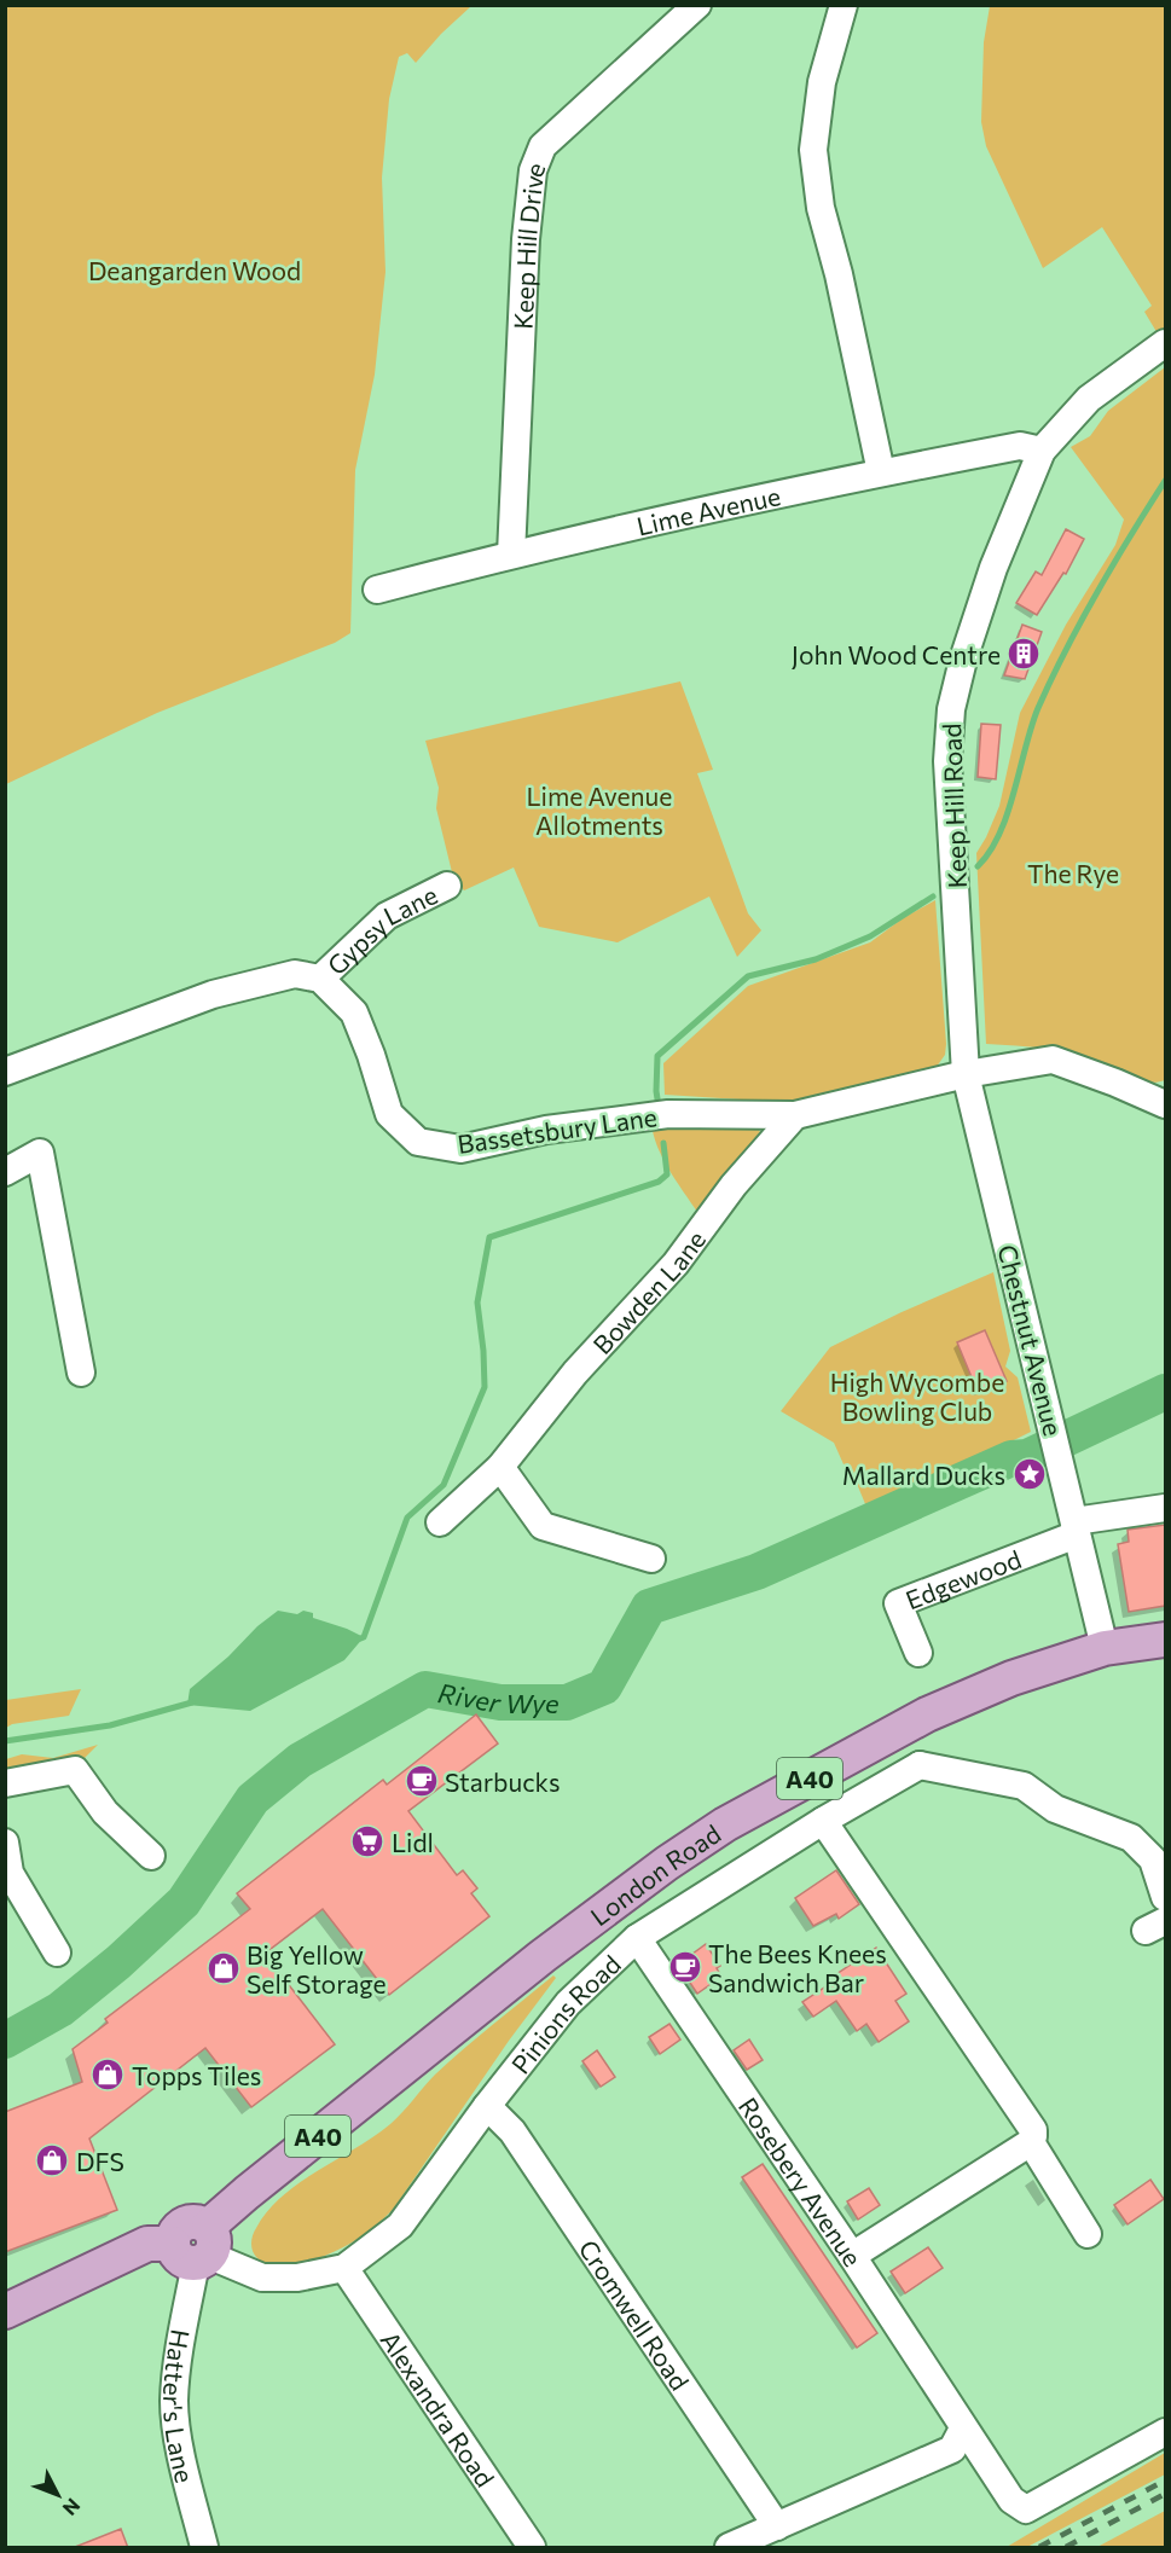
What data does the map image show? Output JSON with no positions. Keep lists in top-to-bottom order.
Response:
{
  "streets": {
    "main road": ["A40", "London Road"],
    "street": [
      "Keep Hill Drive",
      "Lime Avenue",
      "Keep Hill Road",
      "Gypsy Lane",
      "Bassetsbury Lane",
      "Bowden Lane",
      "Chestnut Avenue",
      "Edgewood",
      "Pinions Road",
      "Rosebery Avenue",
      "Cromwell Road",
      "Hatter's Lane",
      "Alexandra Road"
    ]
  },
  "crossings": [
    ["Keep Hill Drive", "Lime Avenue"],
    ["Lime Avenue", "Keep Hill Road"],
    ["Keep Hill Road", "Bassetsbury Lane"],
    ["Keep Hill Road", "Chestnut Avenue"],
    ["Gypsy Lane", "Bassetsbury Lane"],
    ["Bassetsbury Lane", "Bowden Lane"],
    ["Bassetsbury Lane", "Chestnut Avenue"],
    ["Chestnut Avenue", "Edgewood"],
    ["Chestnut Avenue", "London Road"],
    ["London Road", "Pinions Road"],
    ["London Road", "Hatter's Lane"],
    ["Pinions Road", "Rosebery Avenue"],
    ["Pinions Road", "Cromwell Road"],
    ["Pinions Road", "Hatter's Lane"],
    ["Pinions Road", "Alexandra Road"]
  ],
  "water": ["River Wye"],
  "parks": [
    "Deangarden Wood",
    "Lime Avenue Allotments",
    "The Rye",
    "High Wycombe Bowling Club"
  ],
  "places": {
    "building": ["John Wood Centre"],
    "place": ["Mallard Ducks"],
    "cafe": ["Starbucks", "The Bees Knees Sandwich Bar"],
    "supermarket": ["Lidl"],
    "shop": ["Big Yellow Self Storage", "Topps Tiles", "DFS"]
  },
  "north": "bottom right"
}
